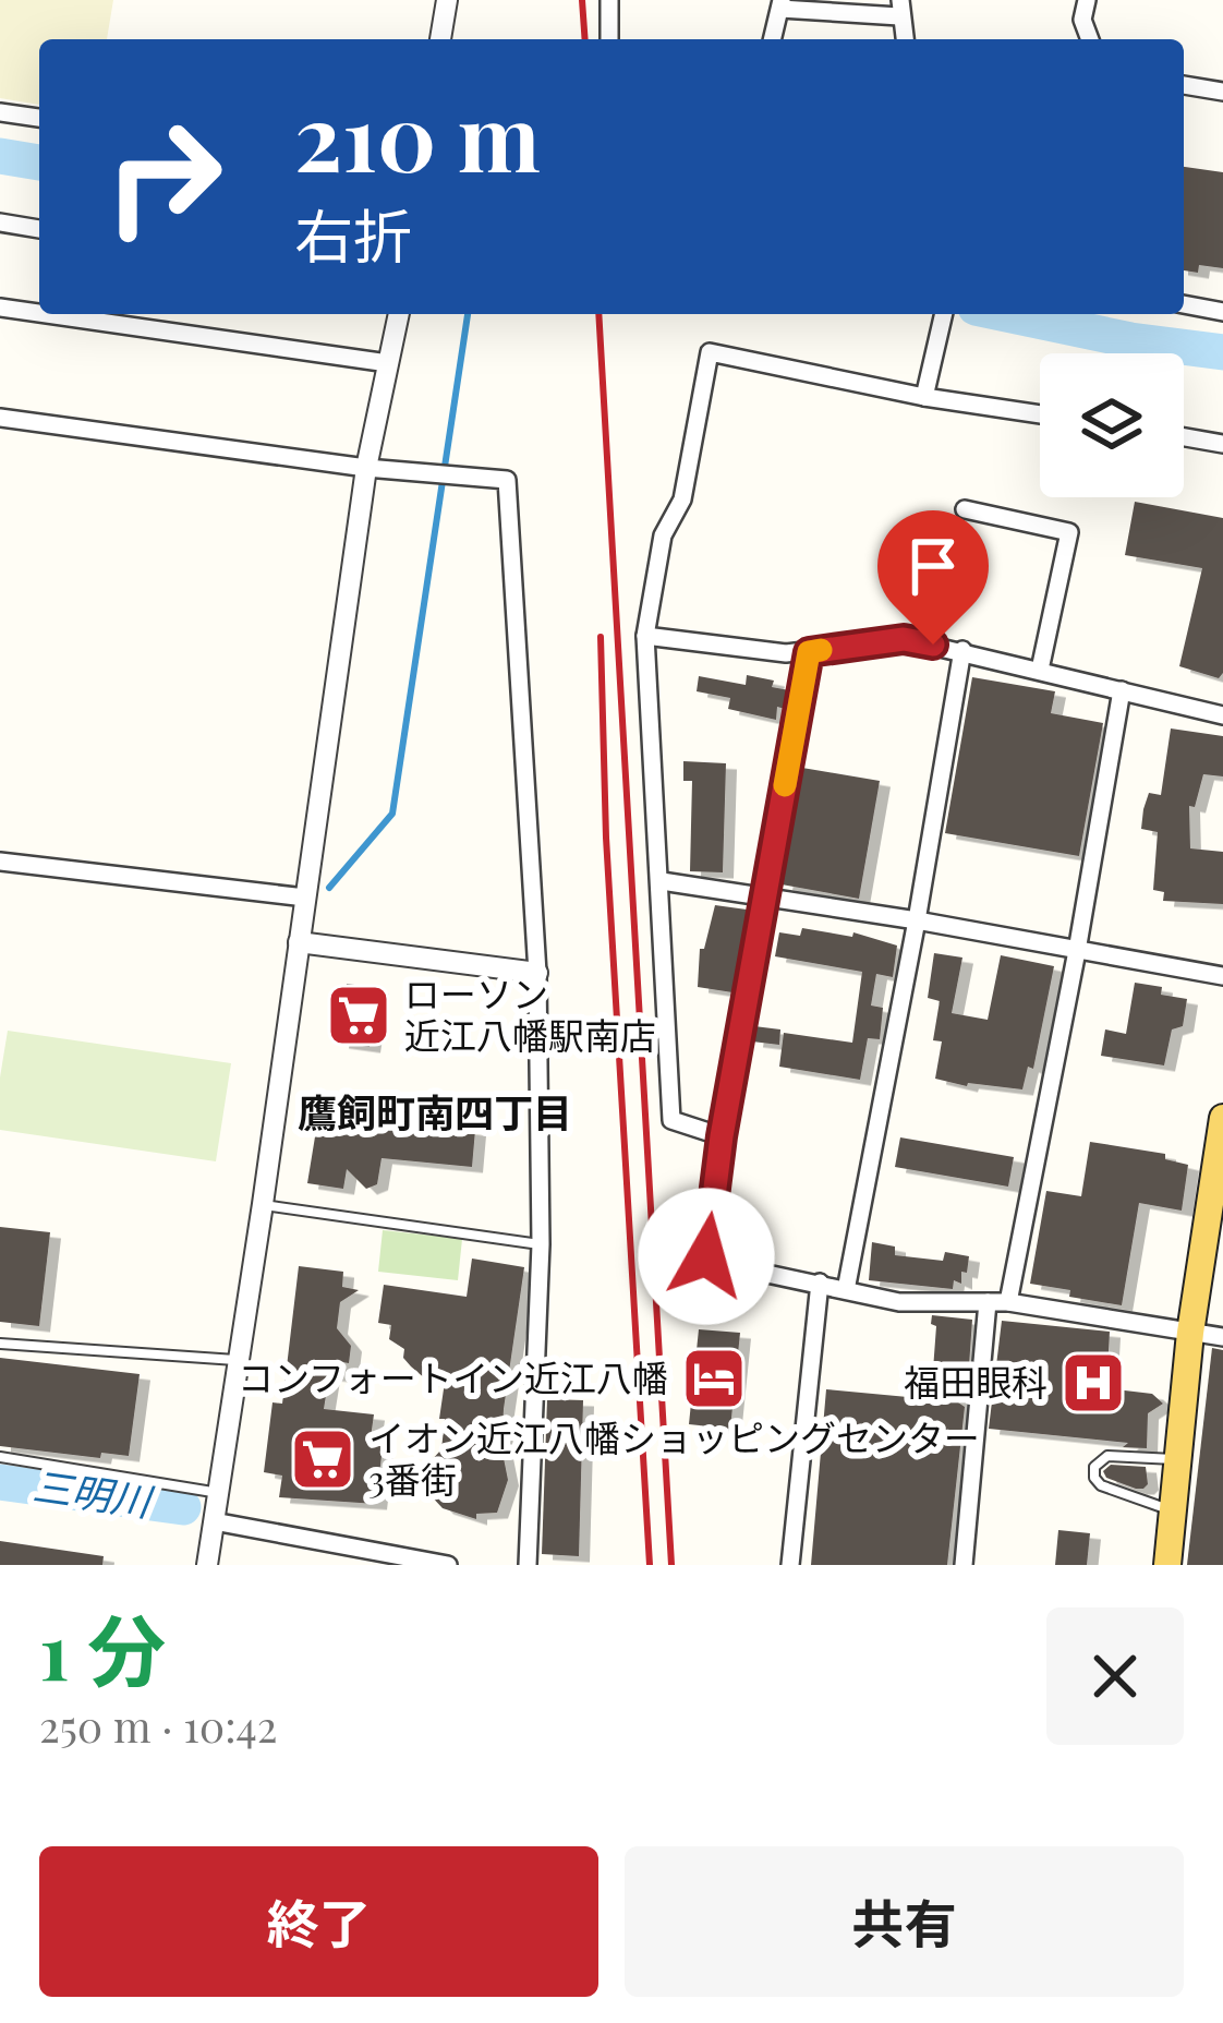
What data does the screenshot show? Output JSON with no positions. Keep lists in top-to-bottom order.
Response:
{
  "districts": ["鷹飼町南四丁目"],
  "water": ["三明川"],
  "places": {
    "supermarket": ["ローソン 近江八幡駅南店", "イオン近江八幡ショッピングセンター 3番街"],
    "hotel": ["コンフォートイン近江八幡"],
    "hospital": ["福田眼科"]
  },
  "page": {
    "turn": ["210 m", "右折"],
    "heading": ["1 分", "250 m · 10:42"],
    "buttons": ["終了", "共有"]
  }
}
